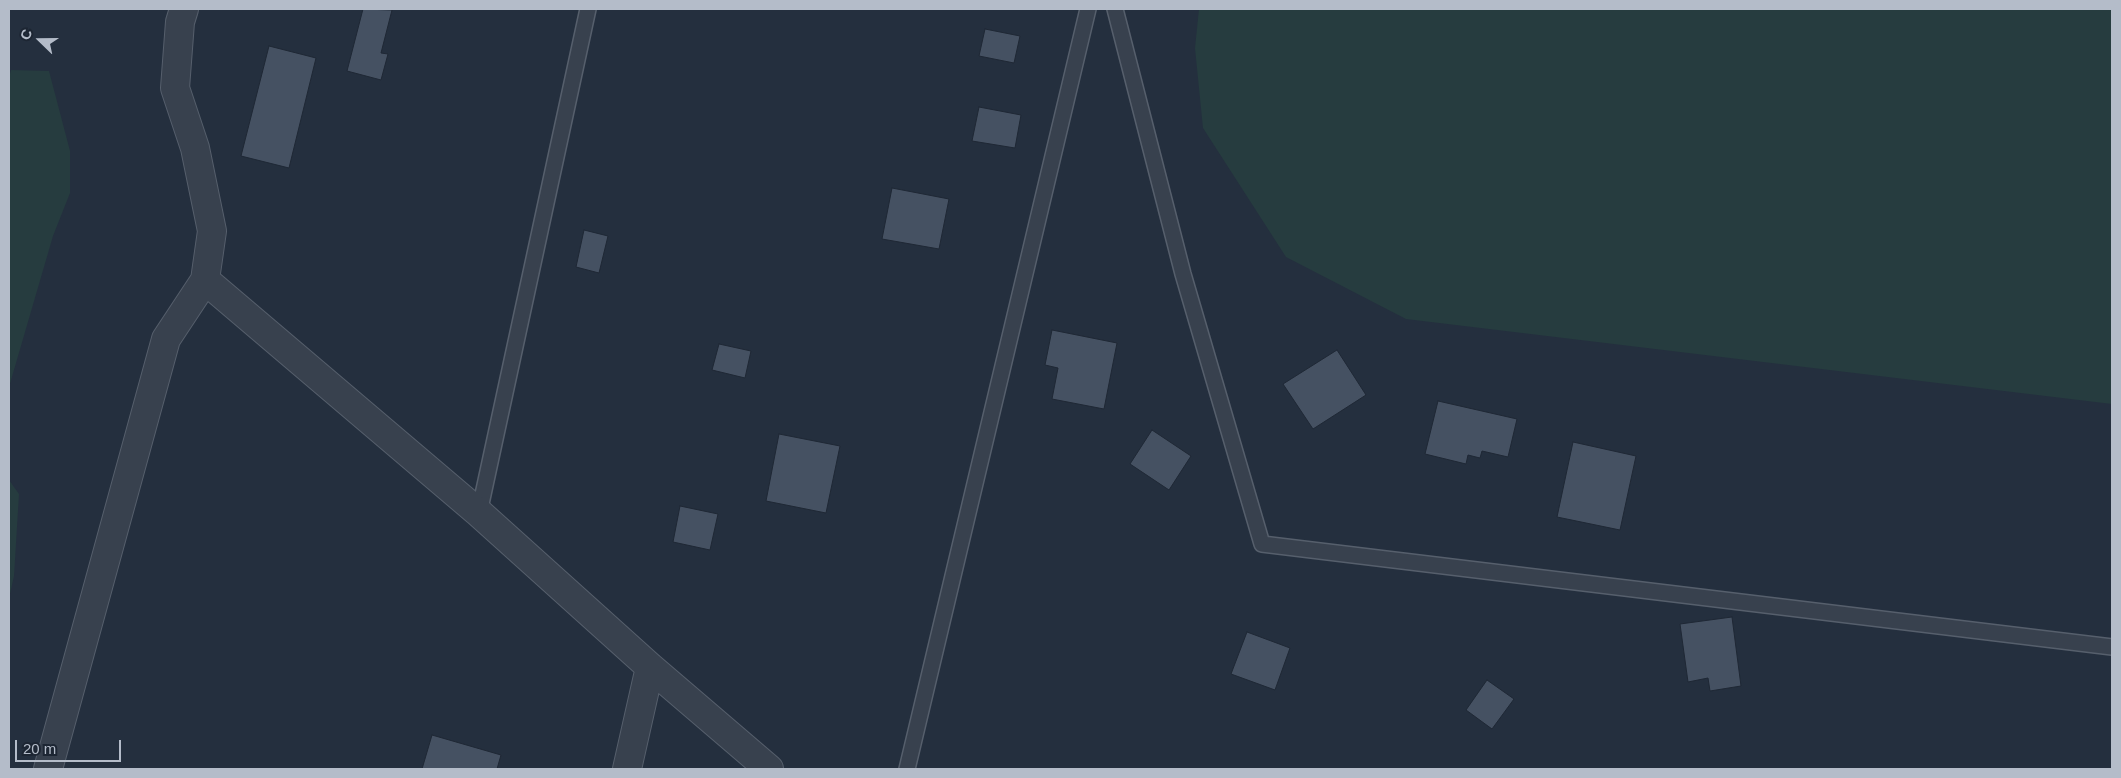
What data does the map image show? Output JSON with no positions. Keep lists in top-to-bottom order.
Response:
{
  "scale_bar": "20 m",
  "north": "left"
}
